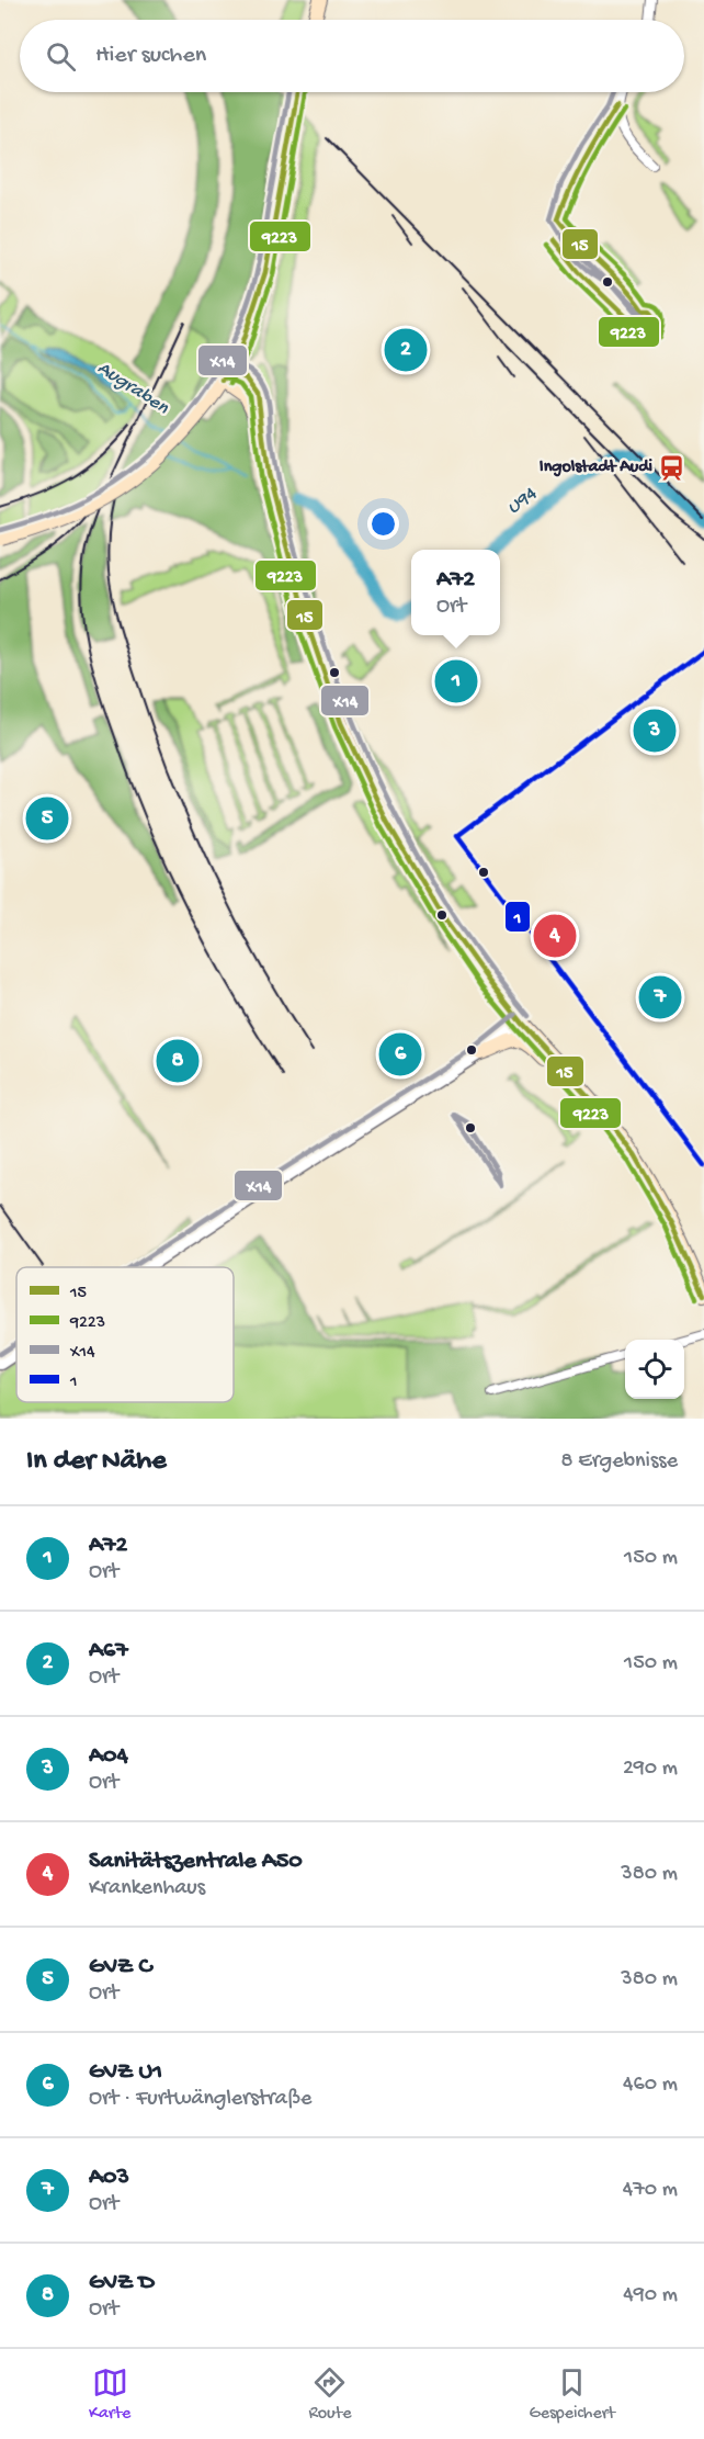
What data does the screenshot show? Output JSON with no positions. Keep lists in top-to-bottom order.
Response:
{
  "water": ["Augraben", "U94"],
  "places": {
    "station": ["Ingolstadt Audi"]
  },
  "lines": [
    "transit line 15",
    "transit line 9223",
    "transit line X14",
    "transit line 1"
  ],
  "legend": [
    "15",
    "9223",
    "X14",
    "1"
  ],
  "page": {
    "search": "Hier suchen",
    "pins": [
      "2",
      "1",
      "3",
      "5",
      "4",
      "7",
      "6",
      "8"
    ],
    "popup": ["A72", "Ort"],
    "heading": ["In der Nähe", "8 Ergebnisse"],
    "list": [
      {
        "mark": "1",
        "name": "A72",
        "note": "Ort",
        "value": "150 m"
      },
      {
        "mark": "2",
        "name": "A67",
        "note": "Ort",
        "value": "150 m"
      },
      {
        "mark": "3",
        "name": "A04",
        "note": "Ort",
        "value": "290 m"
      },
      {
        "mark": "4",
        "name": "Sanitätszentrale A50",
        "note": "Krankenhaus",
        "value": "380 m"
      },
      {
        "mark": "5",
        "name": "GVZ C",
        "note": "Ort",
        "value": "380 m"
      },
      {
        "mark": "6",
        "name": "GVZ U1",
        "note": "Ort · Furtwänglerstraße",
        "value": "460 m"
      },
      {
        "mark": "7",
        "name": "A03",
        "note": "Ort",
        "value": "470 m"
      },
      {
        "mark": "8",
        "name": "GVZ D",
        "note": "Ort",
        "value": "490 m"
      }
    ],
    "nav": ["Karte", "Route", "Gespeichert"]
  }
}
